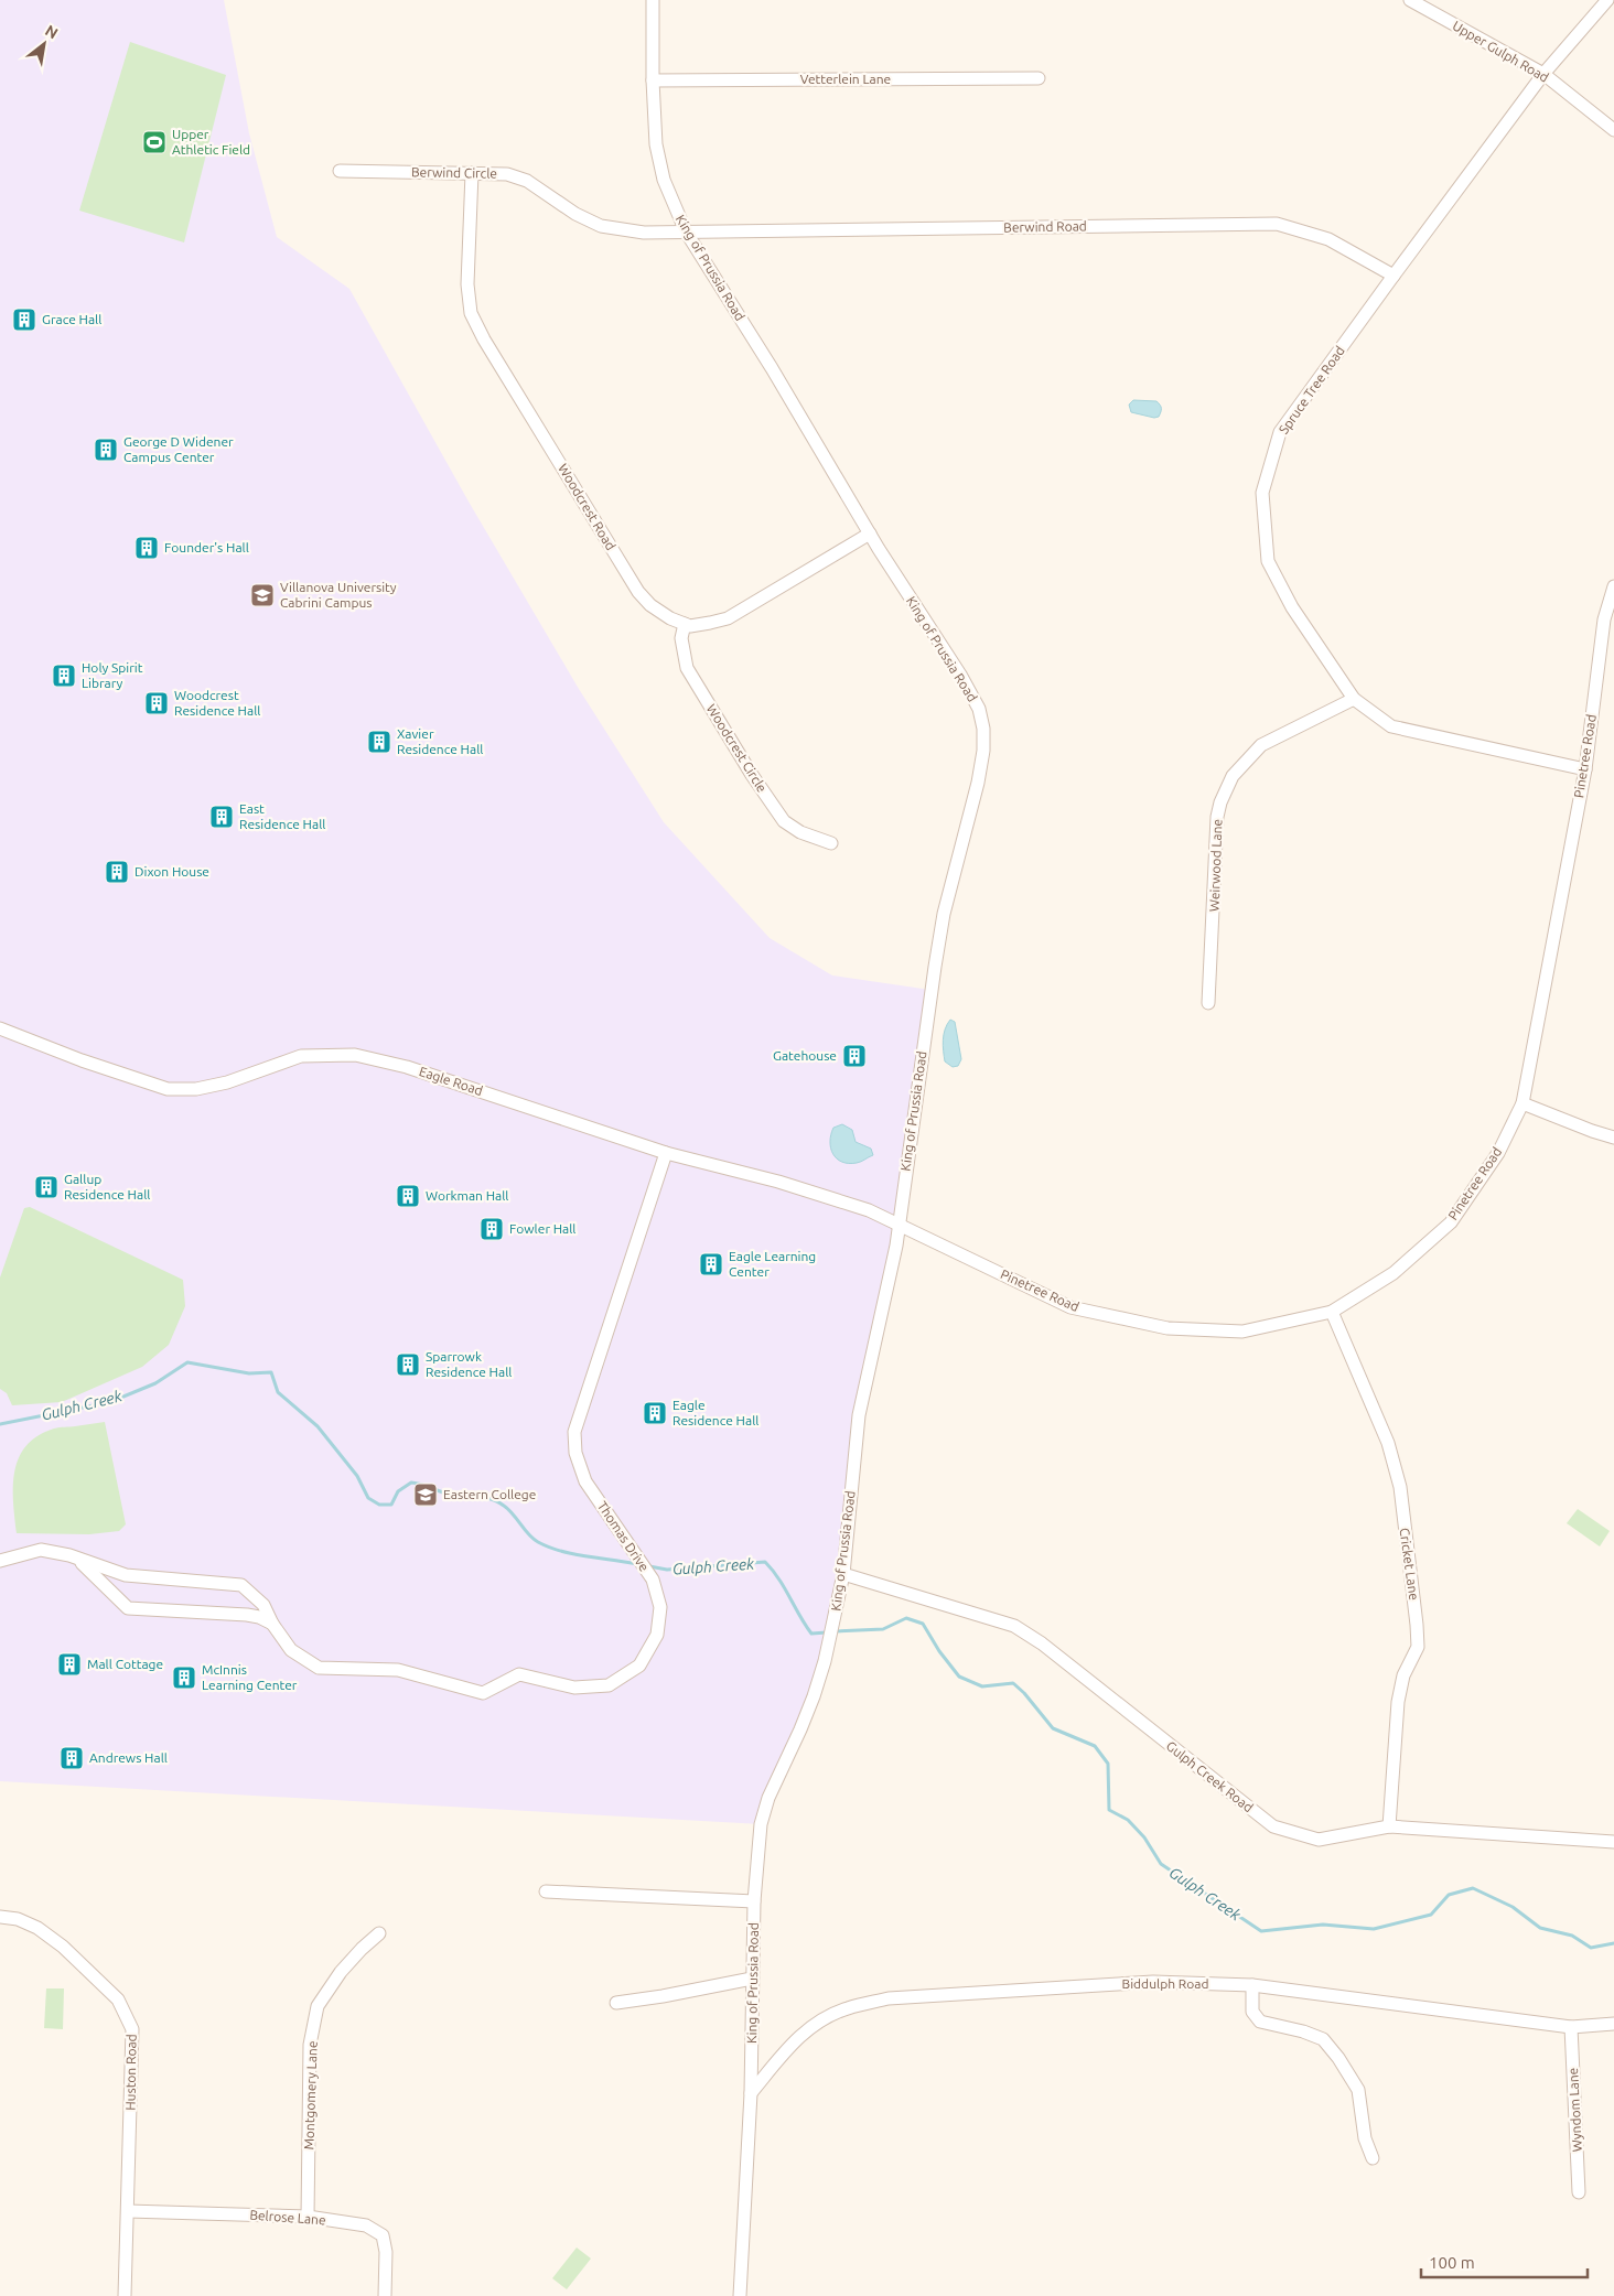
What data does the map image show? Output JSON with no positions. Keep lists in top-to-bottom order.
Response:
{
  "streets": {
    "street": [
      "Upper Gulph Road",
      "Vetterlein Lane",
      "Berwind Circle",
      "Berwind Road",
      "King of Prussia Road",
      "Spruce Tree Road",
      "Woodcrest Road",
      "Woodcrest Circle",
      "Pinetree Road",
      "Weirwood Lane",
      "Eagle Road",
      "Thomas Drive",
      "Cricket Lane",
      "Gulph Creek Road",
      "Biddulph Road",
      "Huston Road",
      "Montgomery Lane",
      "Wyndom Lane",
      "Belrose Lane"
    ]
  },
  "crossings": [
    ["Upper Gulph Road", "Spruce Tree Road"],
    ["Vetterlein Lane", "King of Prussia Road"],
    ["Berwind Circle", "Berwind Road"],
    ["Berwind Circle", "King of Prussia Road"],
    ["Berwind Circle", "Woodcrest Road"],
    ["Berwind Road", "King of Prussia Road"],
    ["Berwind Road", "Spruce Tree Road"],
    ["King of Prussia Road", "Pinetree Road"],
    ["King of Prussia Road", "Eagle Road"],
    ["King of Prussia Road", "Gulph Creek Road"],
    ["King of Prussia Road", "Biddulph Road"],
    ["Spruce Tree Road", "Pinetree Road"],
    ["Spruce Tree Road", "Weirwood Lane"],
    ["Woodcrest Road", "Woodcrest Circle"],
    ["Pinetree Road", "Eagle Road"],
    ["Pinetree Road", "Cricket Lane"],
    ["Eagle Road", "Thomas Drive"],
    ["Cricket Lane", "Gulph Creek Road"],
    ["Biddulph Road", "Wyndom Lane"],
    ["Huston Road", "Belrose Lane"],
    ["Montgomery Lane", "Belrose Lane"]
  ],
  "water": ["Gulph Creek"],
  "places": {
    "sports": ["Upper Athletic Field"],
    "building": [
      "Grace Hall",
      "George D Widener Campus Center",
      "Founder's Hall",
      "Holy Spirit Library",
      "Woodcrest Residence Hall",
      "Xavier Residence Hall",
      "East Residence Hall",
      "Dixon House",
      "Gatehouse",
      "Gallup Residence Hall",
      "Workman Hall",
      "Fowler Hall",
      "Eagle Learning Center",
      "Sparrowk Residence Hall",
      "Eagle Residence Hall",
      "Mall Cottage",
      "McInnis Learning Center",
      "Andrews Hall"
    ],
    "school or university": ["Villanova University Cabrini Campus", "Eastern College"]
  },
  "scale_bar": "100 m",
  "north": "top right"
}
